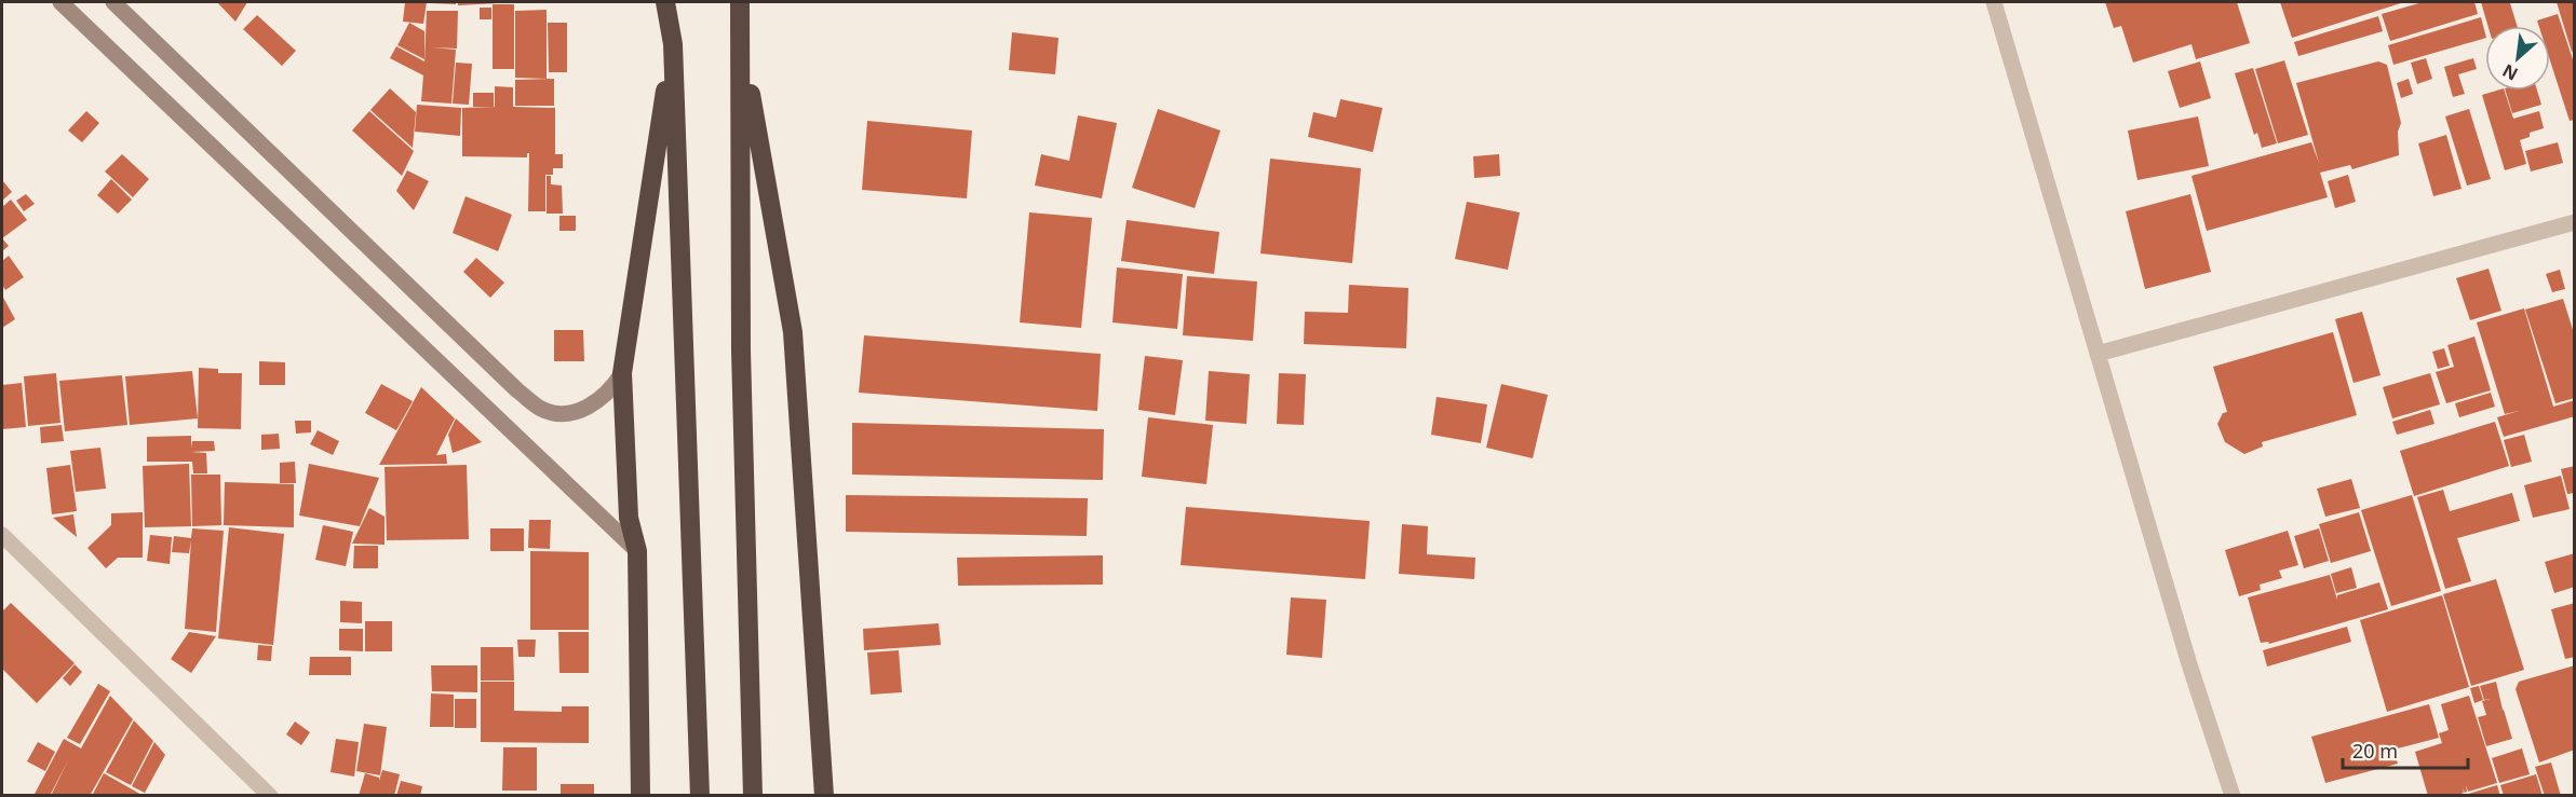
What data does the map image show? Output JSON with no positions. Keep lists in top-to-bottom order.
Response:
{
  "scale_bar": "20 m",
  "north": "bottom left"
}
